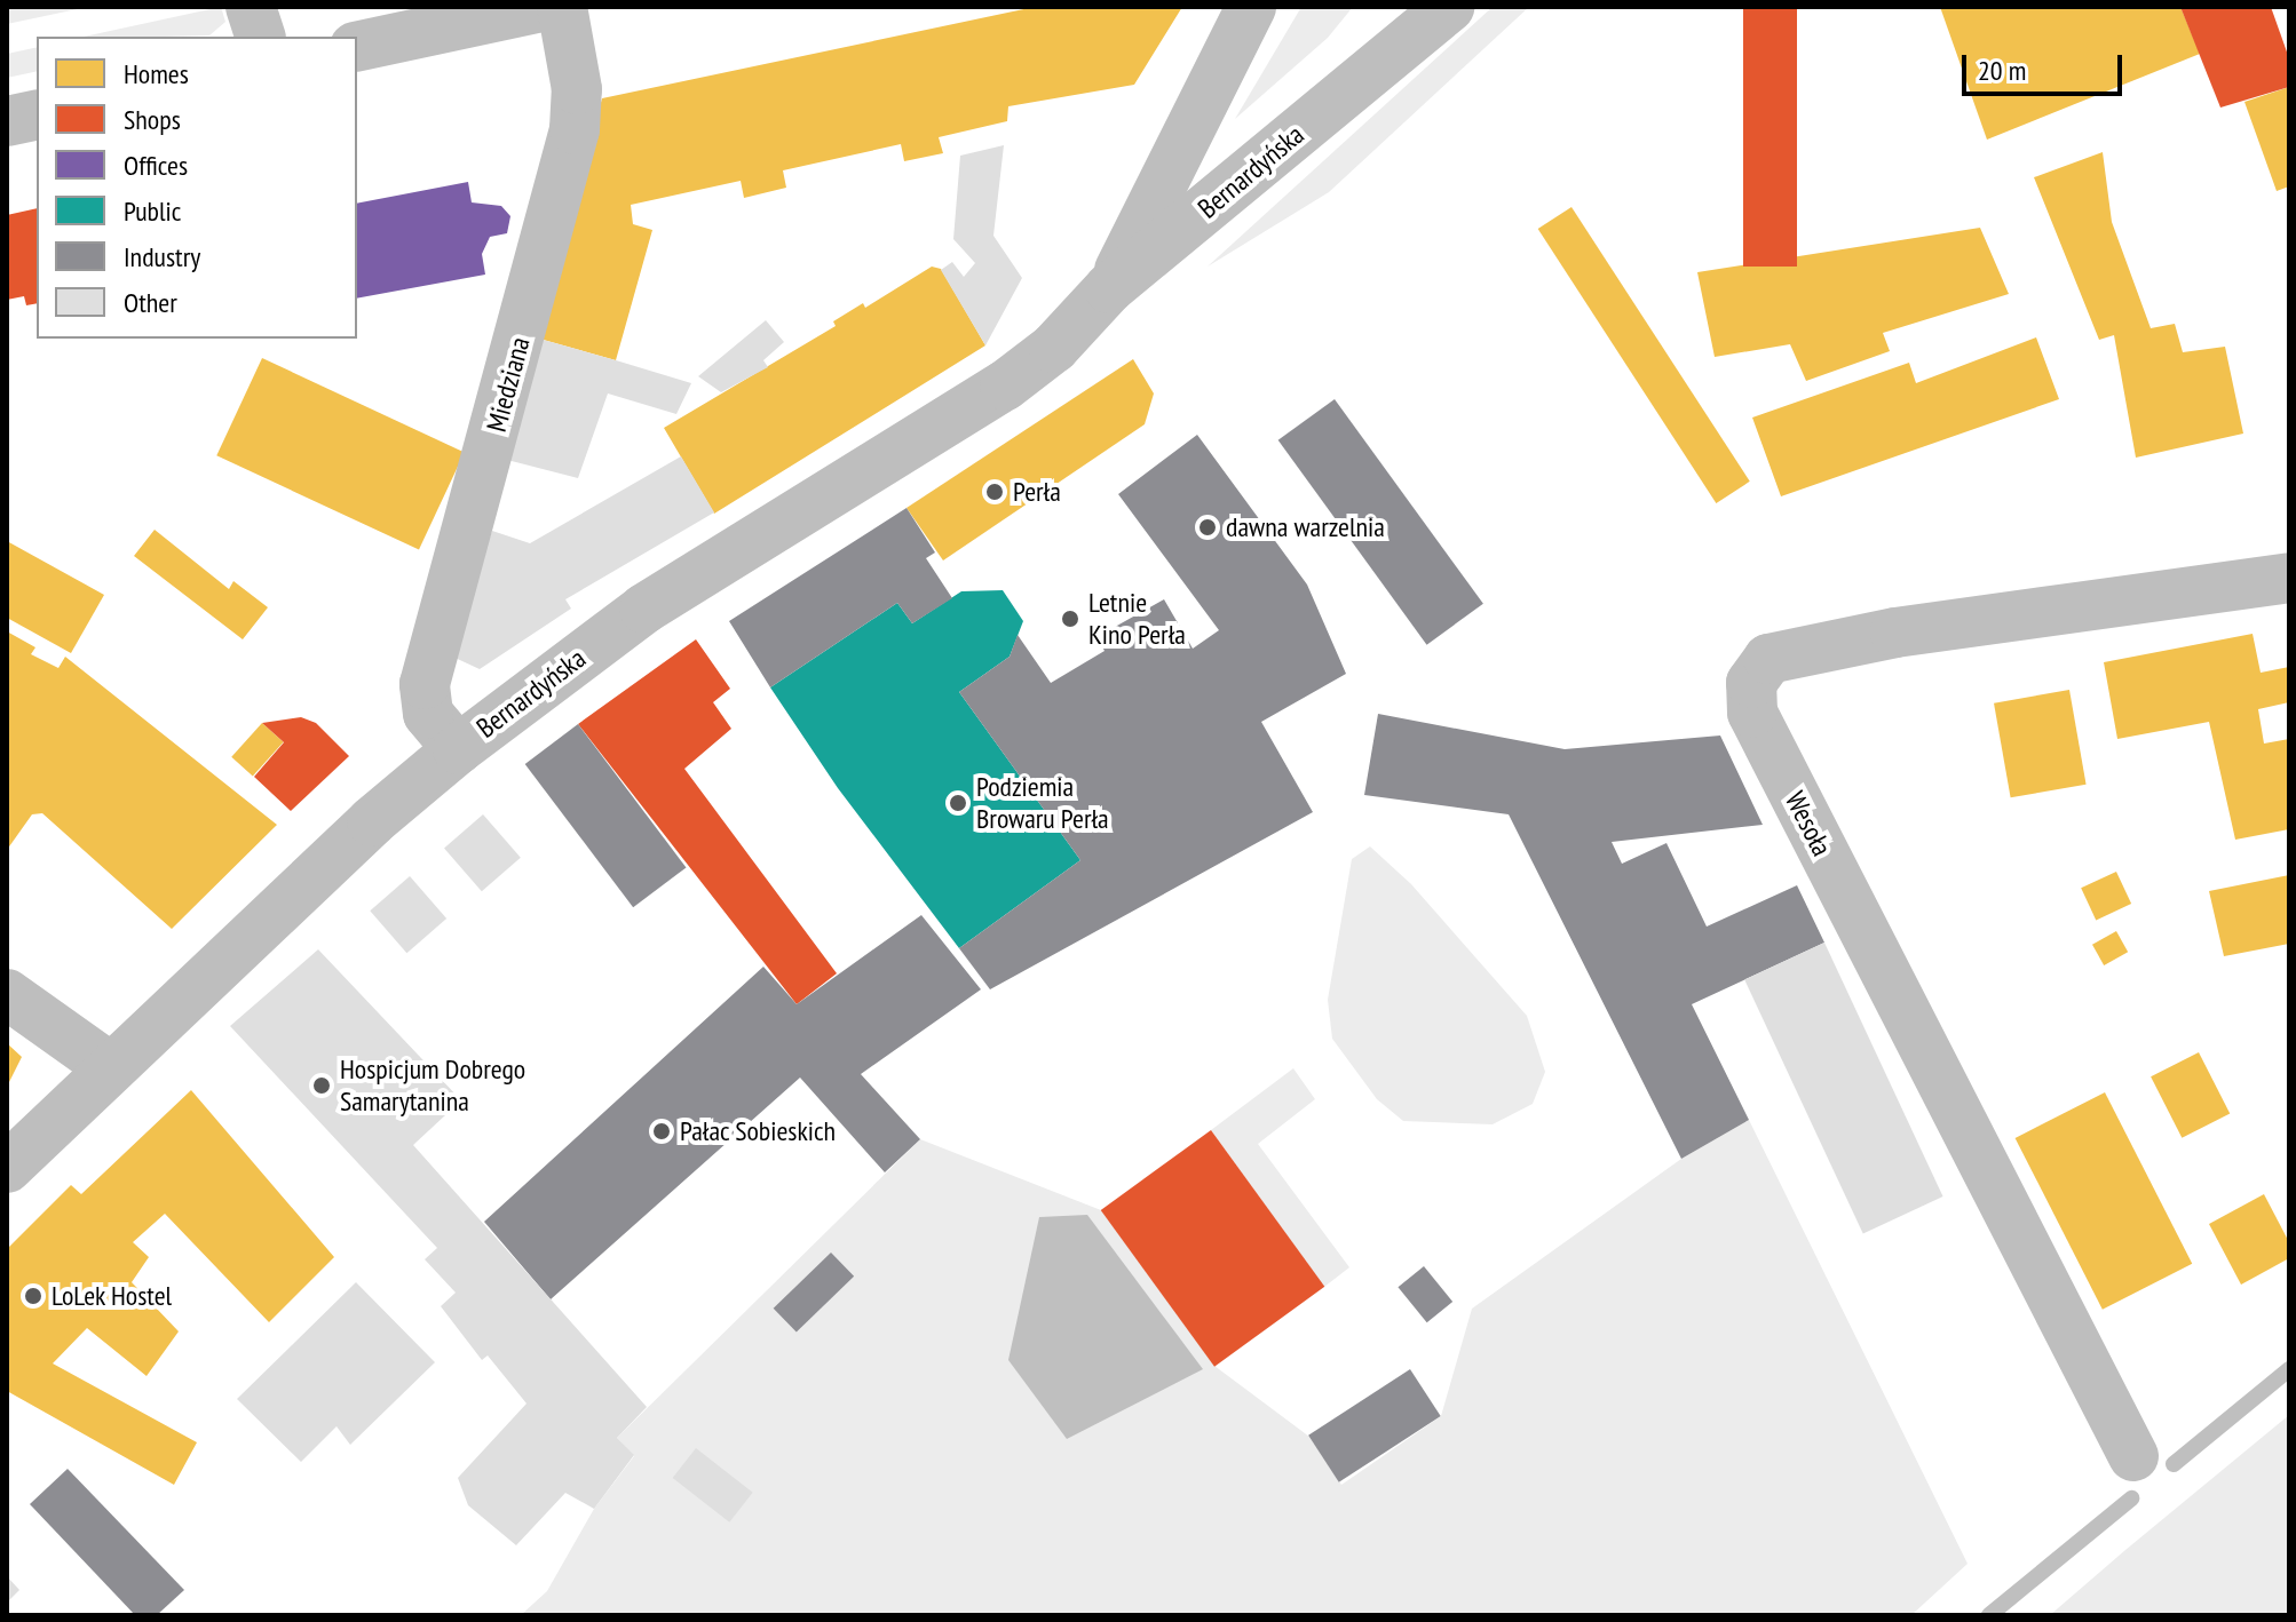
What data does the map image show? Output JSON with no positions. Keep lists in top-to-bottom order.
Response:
{
  "streets": {
    "street": ["Bernardyńska", "Miedziana", "Wesoła"]
  },
  "crossings": [
    ["Bernardyńska", "Miedziana"]
  ],
  "places": [
    "Perła",
    "dawna warzelnia",
    "Letnie Kino Perła",
    "Podziemia Browaru Perła",
    "Hospicjum Dobrego Samarytanina",
    "Pałac Sobieskich",
    "LoLek Hostel"
  ],
  "legend": [
    "Homes",
    "Shops",
    "Offices",
    "Public",
    "Industry",
    "Other"
  ],
  "scale_bar": "20 m"
}
